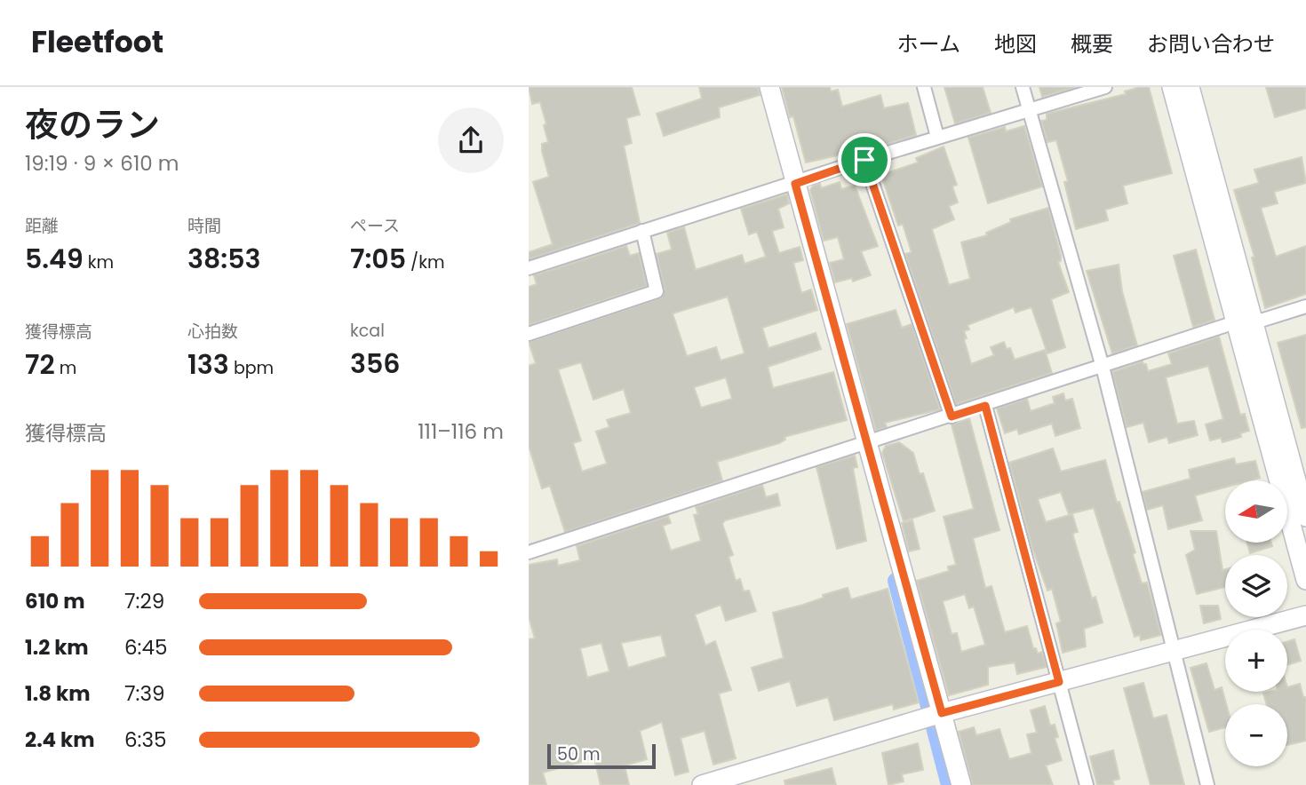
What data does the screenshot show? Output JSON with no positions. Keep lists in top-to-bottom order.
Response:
{
  "scale_bar": "50 m",
  "north": "left",
  "page": {
    "header": "Fleetfoot",
    "nav": [
      "ホーム",
      "地図",
      "概要",
      "お問い合わせ"
    ],
    "heading": ["夜のラン", "19:19 · 9 × 610 m"],
    "stats": [
      ["距離", "5.49 km"],
      ["時間", "38:53"],
      ["ペース", "7:05 /km"],
      ["獲得標高", "72 m"],
      ["心拍数", "133 bpm"],
      ["kcal", "356"]
    ],
    "chart": ["獲得標高", "111–116 m"],
    "map_buttons": ["+", "−"],
    "list": [
      {
        "name": "610 m",
        "note": "7:29"
      },
      {
        "name": "1.2 km",
        "note": "6:45"
      },
      {
        "name": "1.8 km",
        "note": "7:39"
      },
      {
        "name": "2.4 km",
        "note": "6:35"
      }
    ],
    "scale": "50 m"
  }
}
